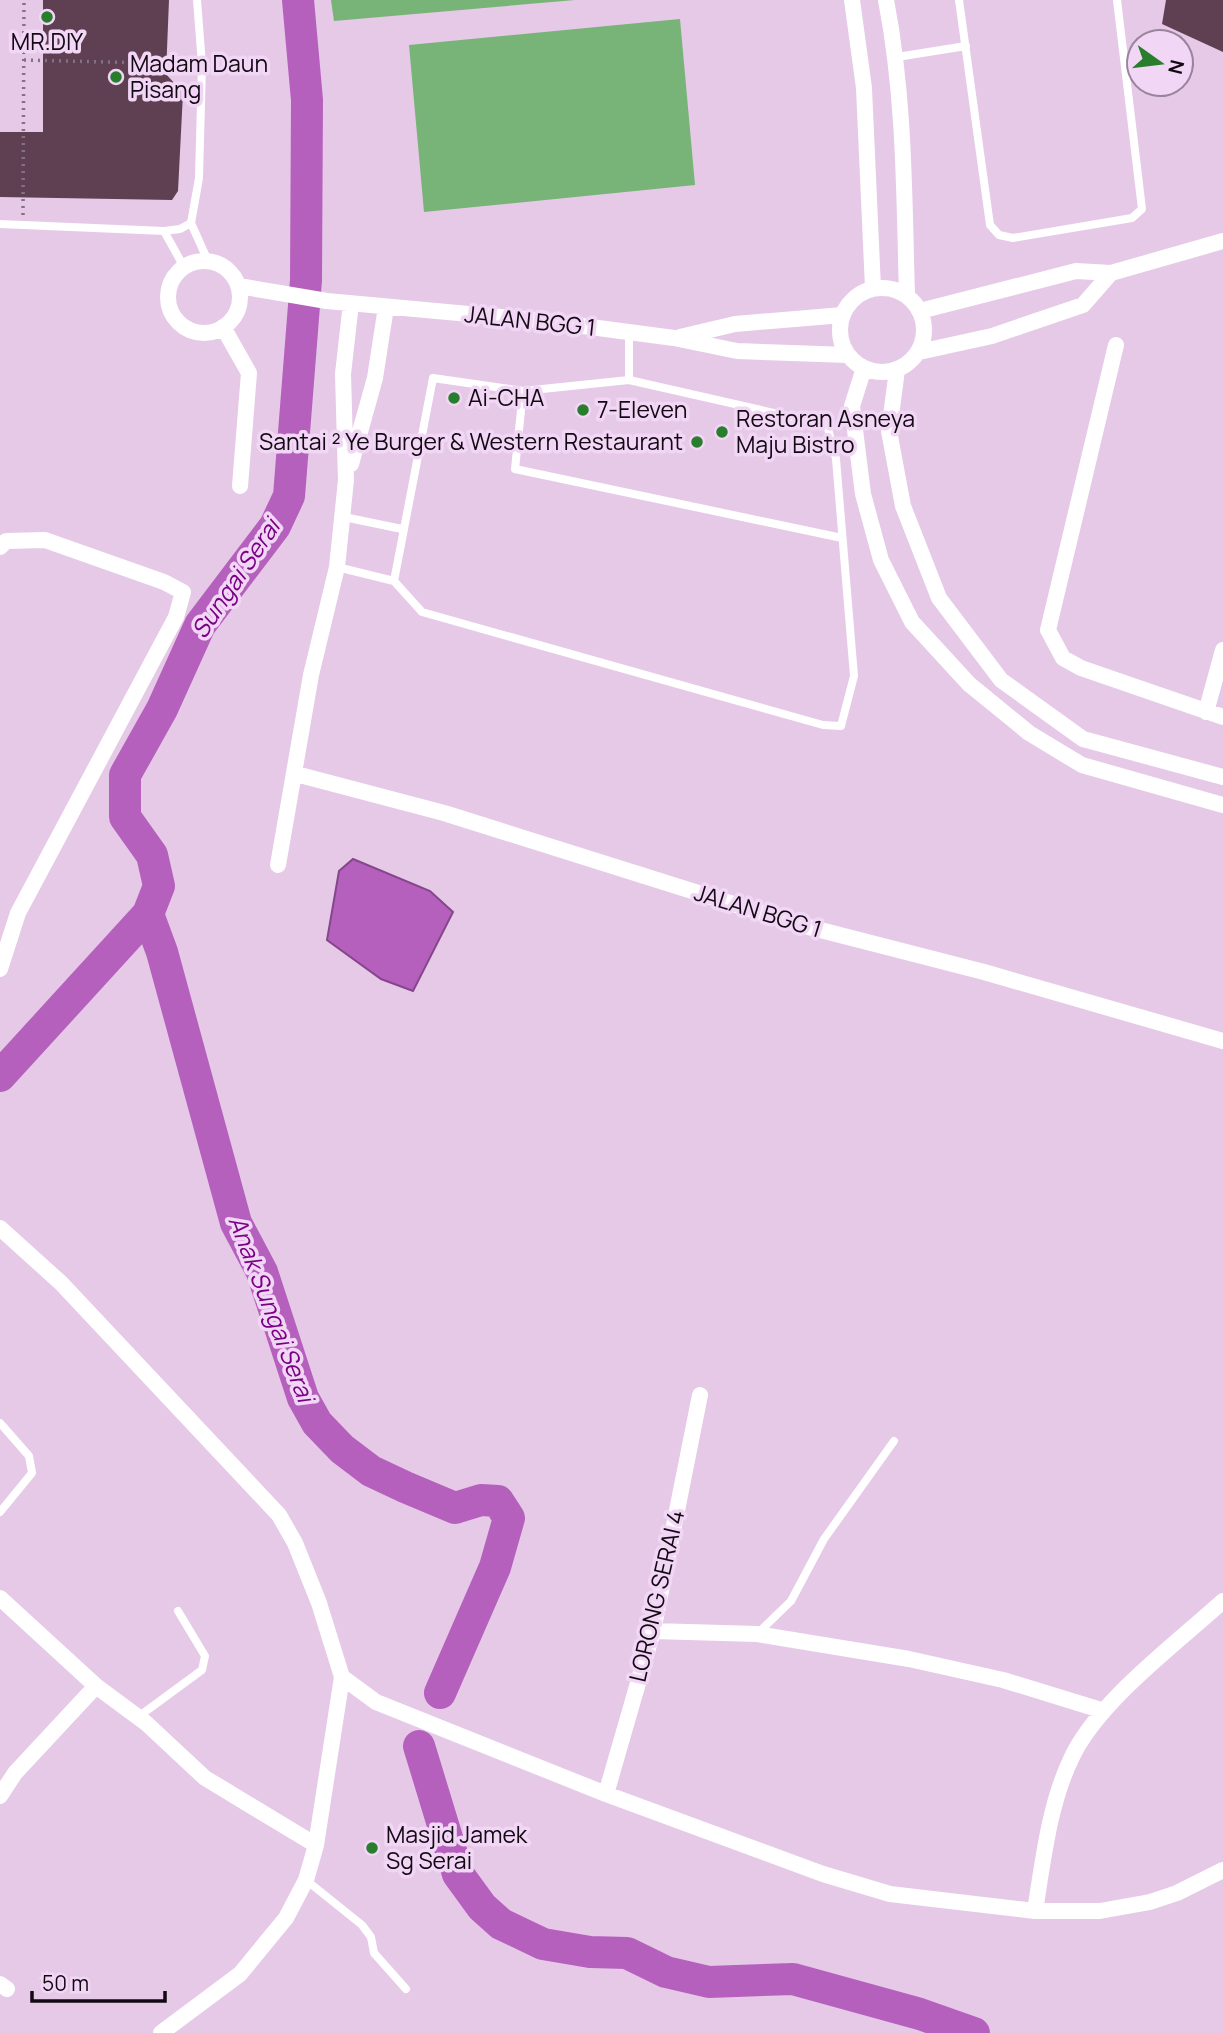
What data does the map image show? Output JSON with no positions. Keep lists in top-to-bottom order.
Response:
{
  "streets": {
    "street": ["JALAN BGG 1", "LORONG SERAI 4"]
  },
  "water": ["Sungai Serai", "Anak Sungai Serai"],
  "places": [
    "MR.DIY",
    "Madam Daun Pisang",
    "Ai-CHA",
    "7-Eleven",
    "Restoran Asneya Maju Bistro",
    "Santai ² Ye Burger & Western Restaurant",
    "Masjid Jamek Sg Serai"
  ],
  "scale_bar": "50 m",
  "north": "right"
}
